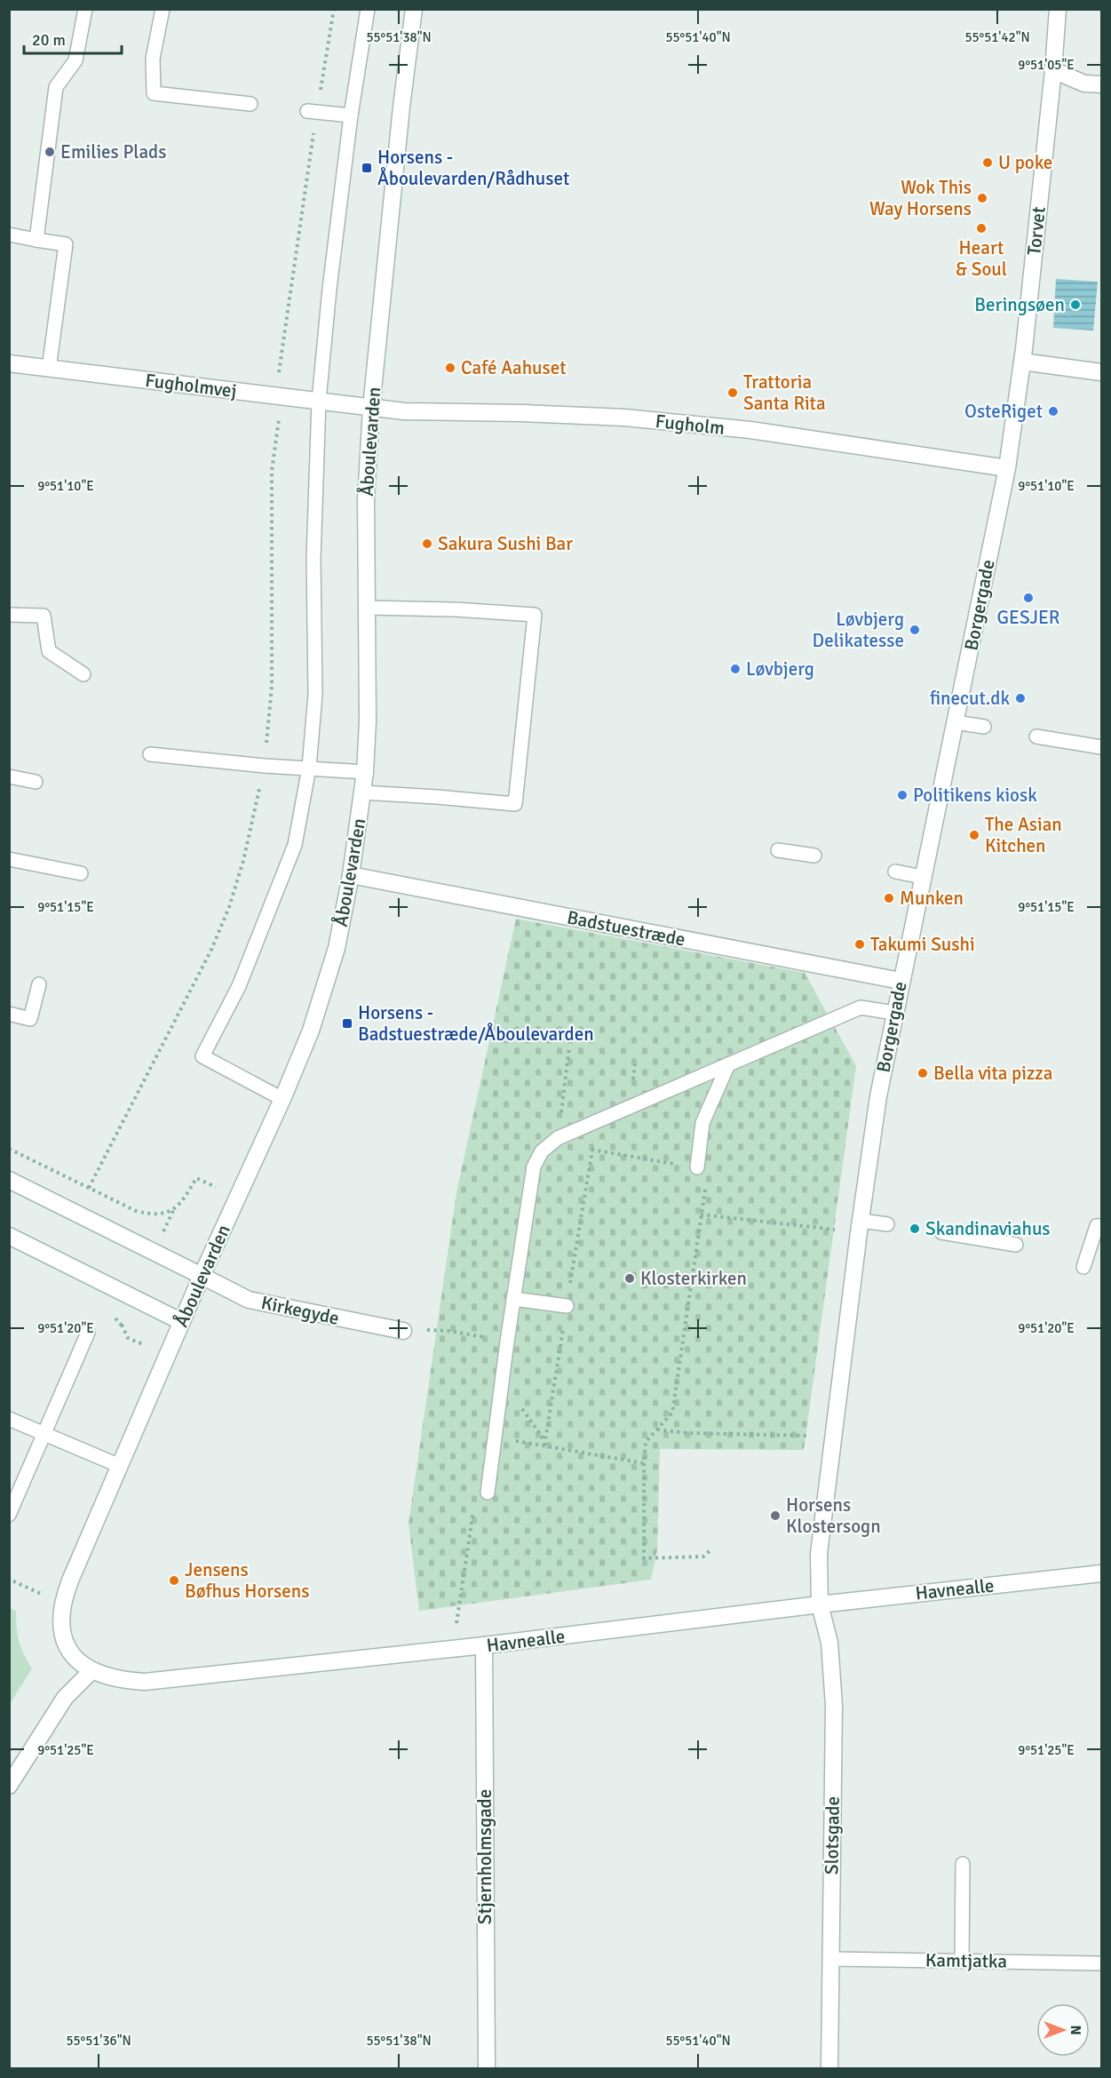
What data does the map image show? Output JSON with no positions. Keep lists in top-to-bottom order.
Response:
{
  "streets": {
    "street": [
      "Torvet",
      "Fugholmvej",
      "Fugholm",
      "Åboulevarden",
      "Borgergade",
      "Badstuestræde",
      "Kirkegyde",
      "Havnealle",
      "Slotsgade",
      "Stjernholmsgade"
    ],
    "lane": ["Kamtjatka"]
  },
  "crossings": [
    ["Torvet", "Borgergade"],
    ["Fugholmvej", "Fugholm"],
    ["Fugholmvej", "Åboulevarden"],
    ["Fugholm", "Åboulevarden"],
    ["Fugholm", "Borgergade"],
    ["Åboulevarden", "Badstuestræde"],
    ["Åboulevarden", "Kirkegyde"],
    ["Åboulevarden", "Havnealle"],
    ["Borgergade", "Badstuestræde"],
    ["Borgergade", "Havnealle"],
    ["Borgergade", "Slotsgade"],
    ["Havnealle", "Slotsgade"],
    ["Havnealle", "Stjernholmsgade"],
    ["Slotsgade", "Kamtjatka"]
  ],
  "places": {
    "other": [
      "Emilies Plads",
      "U poke",
      "Wok This Way Horsens",
      "Heart & Soul",
      "Beringsøen",
      "Café Aahuset",
      "Trattoria Santa Rita",
      "OsteRiget",
      "Sakura Sushi Bar",
      "GESJER",
      "Løvbjerg Delikatesse",
      "Løvbjerg",
      "finecut.dk",
      "Politikens kiosk",
      "The Asian Kitchen",
      "Munken",
      "Takumi Sushi",
      "Bella vita pizza",
      "Skandinaviahus",
      "Klosterkirken",
      "Horsens Klostersogn",
      "Jensens Bøfhus Horsens"
    ],
    "transit": ["Horsens - Åboulevarden/Rådhuset", "Horsens - Badstuestræde/Åboulevarden"]
  },
  "scale_bar": "20 m",
  "north": "right",
  "coordinates": [
    "55°51'38\"N",
    "55°51'40\"N",
    "55°51'42\"N",
    "9°51'05\"E",
    "9°51'10\"E",
    "9°51'15\"E",
    "9°51'20\"E",
    "9°51'25\"E",
    "55°51'36\"N"
  ]
}
